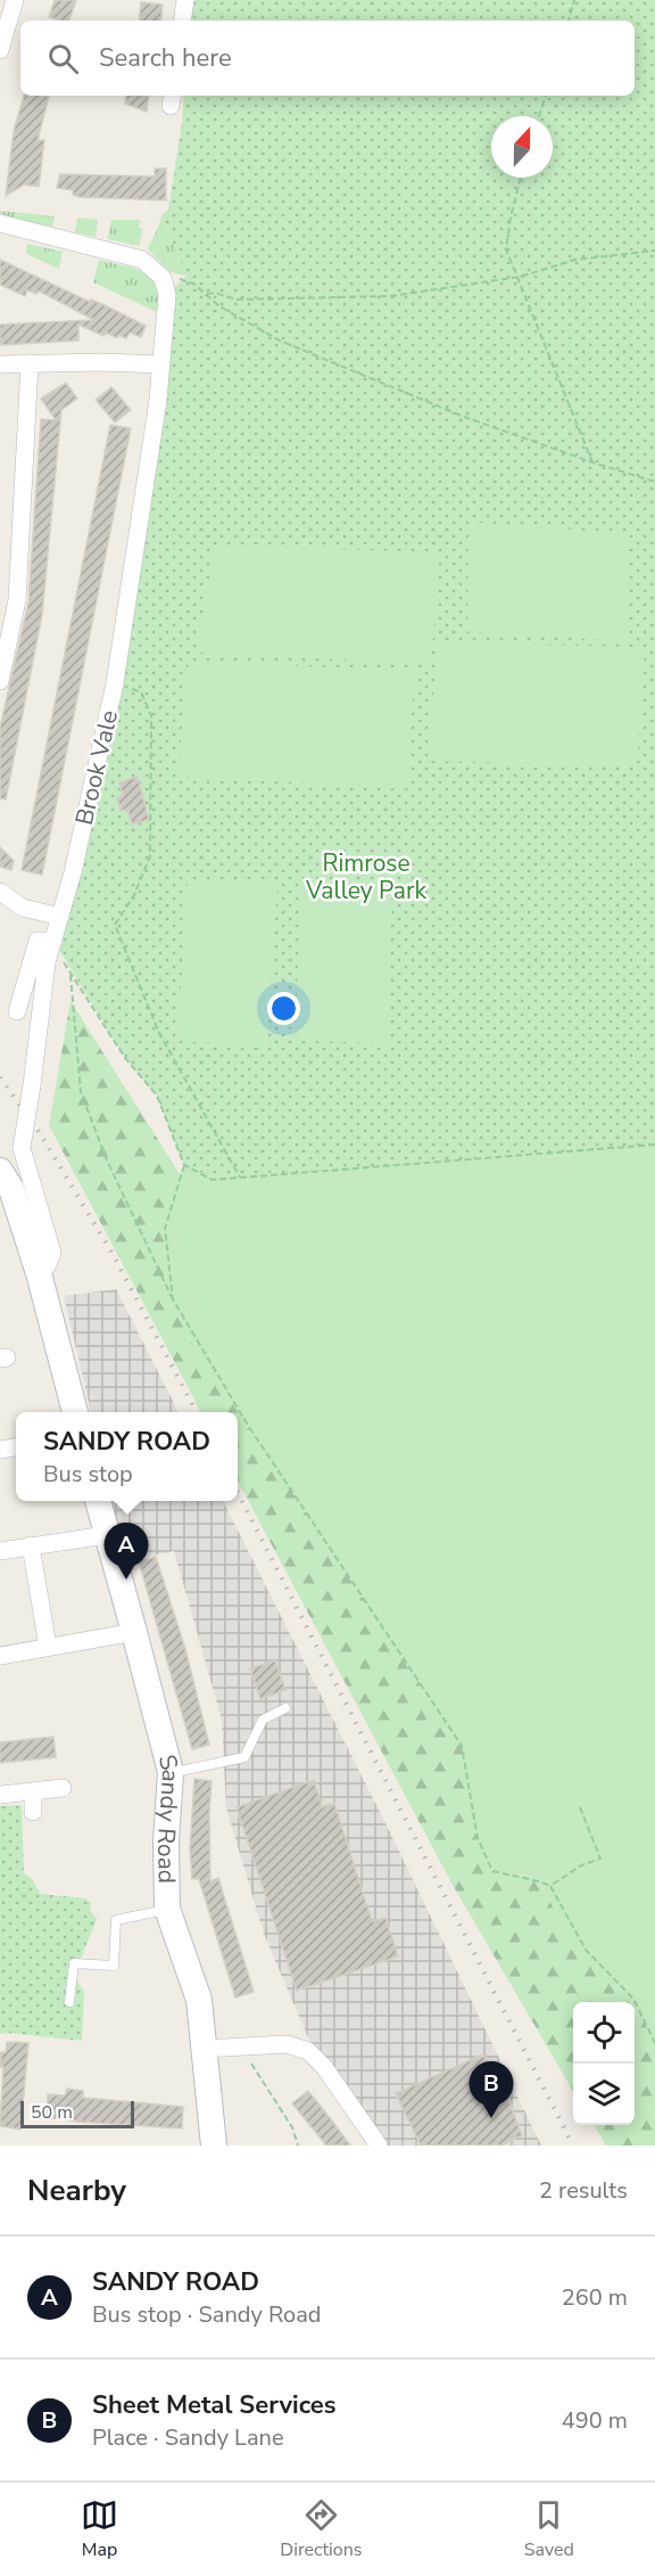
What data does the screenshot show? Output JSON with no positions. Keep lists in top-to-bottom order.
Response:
{
  "streets": {
    "main road": ["Sandy Road"],
    "street": ["Brook Vale"]
  },
  "parks": ["Rimrose Valley Park"],
  "scale_bar": "50 m",
  "north": "top",
  "page": {
    "search": "Search here",
    "popup": ["SANDY ROAD", "Bus stop"],
    "pins": ["A", "B"],
    "scale": "50 m",
    "heading": ["Nearby", "2 results"],
    "list": [
      {
        "mark": "A",
        "name": "SANDY ROAD",
        "note": "Bus stop · Sandy Road",
        "value": "260 m"
      },
      {
        "mark": "B",
        "name": "Sheet Metal Services",
        "note": "Place · Sandy Lane",
        "value": "490 m"
      }
    ],
    "nav": ["Map", "Directions", "Saved"]
  }
}
